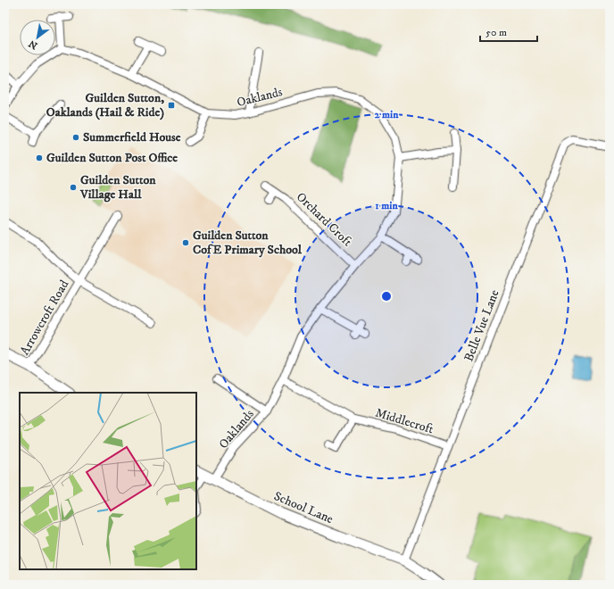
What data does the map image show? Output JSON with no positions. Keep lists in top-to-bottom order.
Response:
{
  "streets": {
    "street": [
      "Oaklands",
      "Orchard Croft",
      "Arrowcroft Road",
      "Belle Vue Lane",
      "Middlecroft",
      "School Lane"
    ]
  },
  "crossings": [
    ["Oaklands", "Orchard Croft"],
    ["Oaklands", "Middlecroft"],
    ["Oaklands", "School Lane"],
    ["Belle Vue Lane", "Middlecroft"],
    ["Belle Vue Lane", "School Lane"]
  ],
  "places": {
    "transit": ["Guilden Sutton, Oaklands (Hail & Ride)"],
    "other": [
      "Summerfield House",
      "Guilden Sutton Post Office",
      "Guilden Sutton Village Hall",
      "Guilden Sutton CofE Primary School"
    ]
  },
  "scale_bar": "50 m",
  "north": "bottom left",
  "rings": ["2 min", "1 min"]
}
